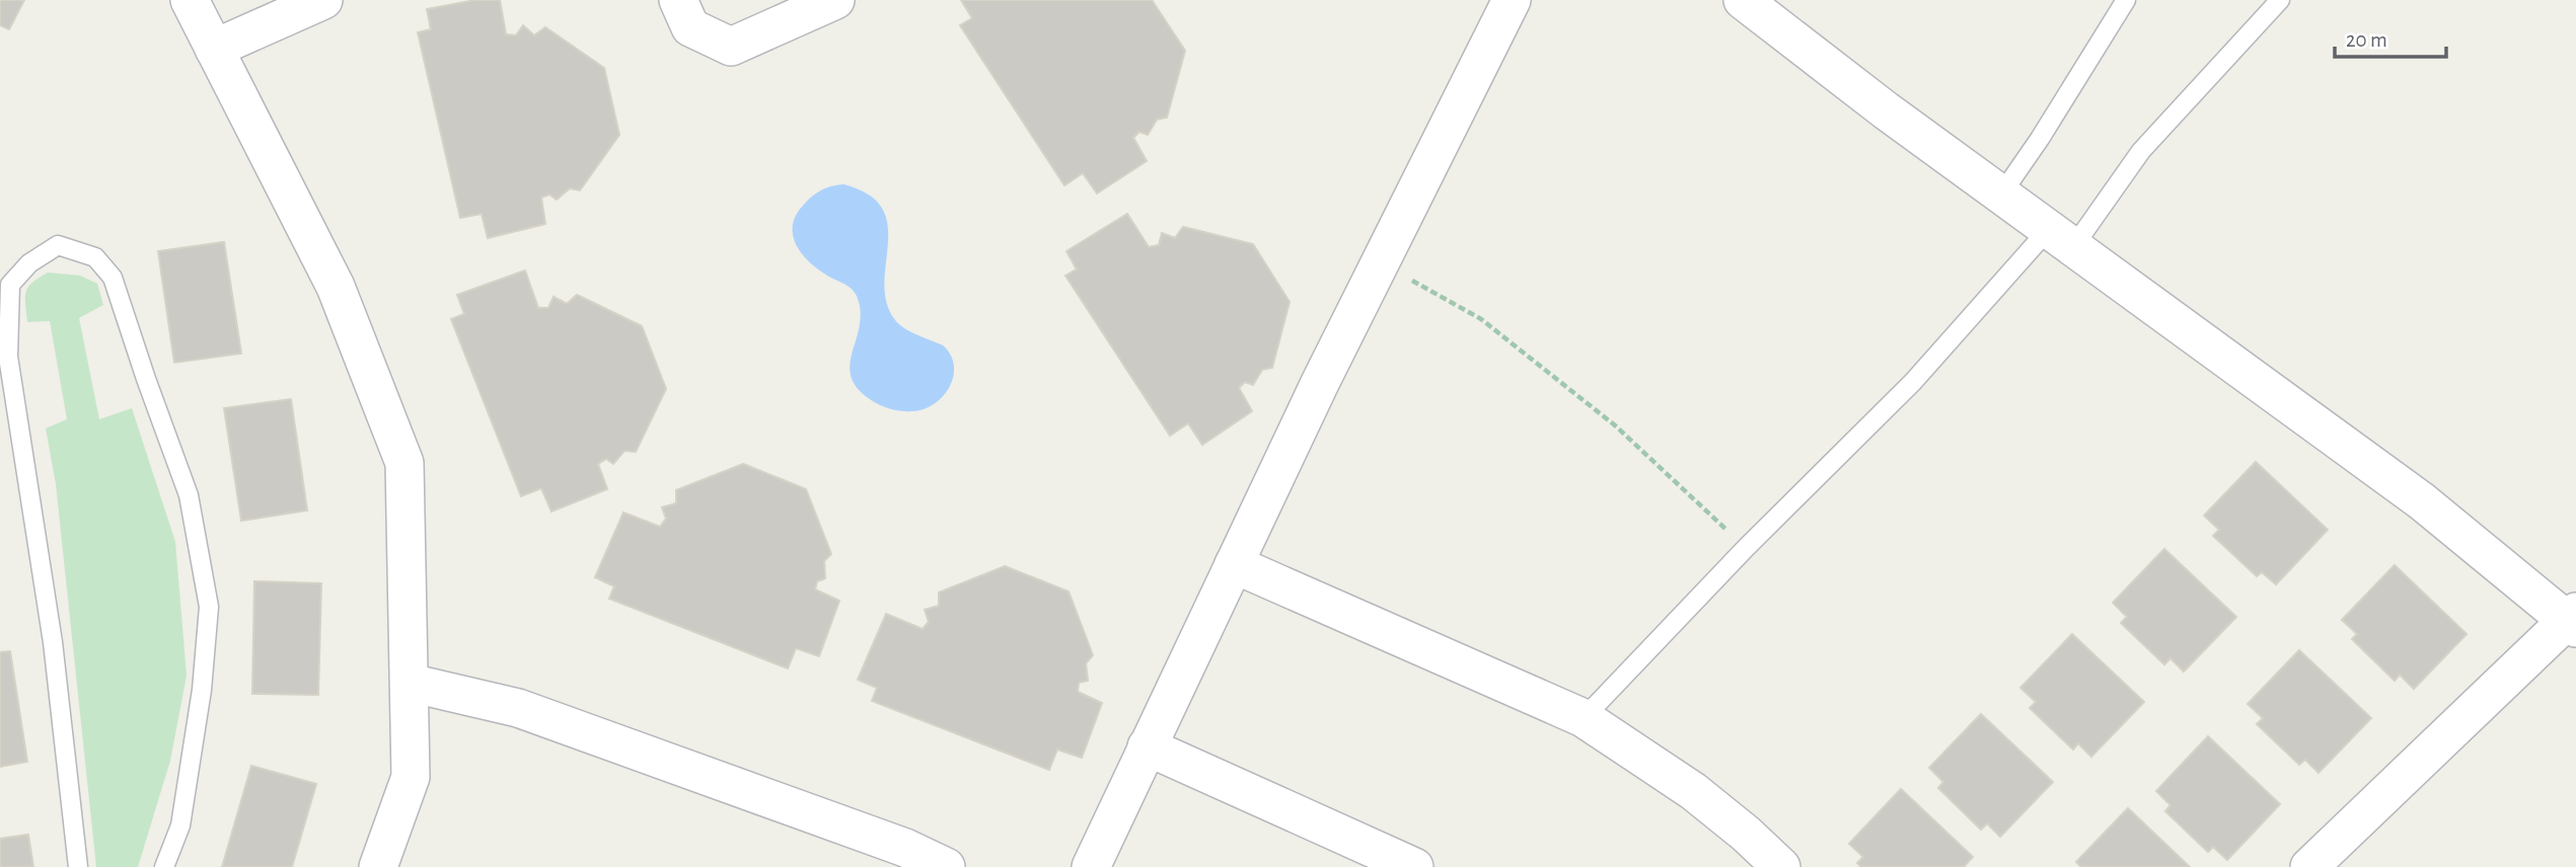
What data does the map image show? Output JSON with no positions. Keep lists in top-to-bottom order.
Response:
{
  "scale_bar": "20 m"
}
